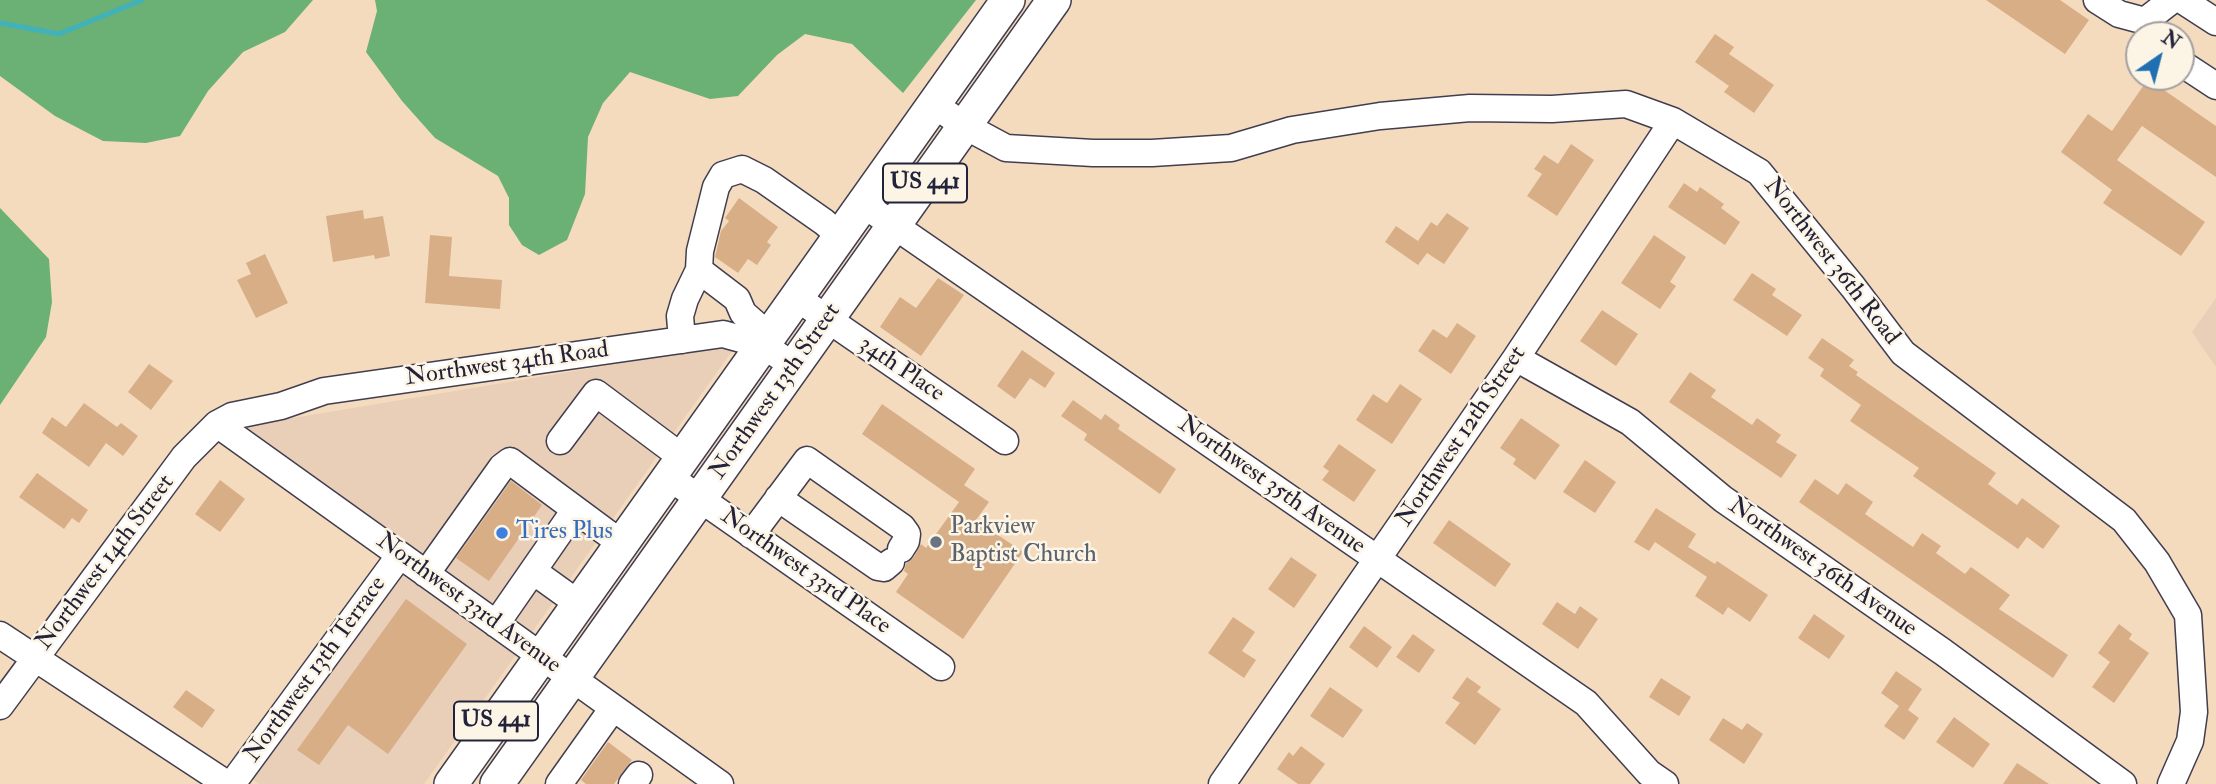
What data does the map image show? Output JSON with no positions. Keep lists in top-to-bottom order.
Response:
{
  "streets": {
    "main road": ["US 441", "Northwest 13th Street"],
    "street": [
      "Northwest 36th Road",
      "Northwest 34th Road",
      "34th Place",
      "Northwest 12th Street",
      "Northwest 35th Avenue",
      "Northwest 14th Street",
      "Northwest 36th Avenue",
      "Northwest 33rd Place",
      "Northwest 33rd Avenue",
      "Northwest 13th Terrace"
    ]
  },
  "crossings": [
    ["Northwest 36th Road", "Northwest 13th Street"],
    ["Northwest 36th Road", "Northwest 12th Street"],
    ["Northwest 34th Road", "Northwest 13th Street"],
    ["Northwest 34th Road", "Northwest 14th Street"],
    ["Northwest 34th Road", "Northwest 33rd Avenue"],
    ["34th Place", "Northwest 13th Street"],
    ["Northwest 13th Street", "Northwest 35th Avenue"],
    ["Northwest 13th Street", "Northwest 33rd Place"],
    ["Northwest 13th Street", "Northwest 33rd Avenue"],
    ["Northwest 12th Street", "Northwest 35th Avenue"],
    ["Northwest 12th Street", "Northwest 36th Avenue"],
    ["Northwest 14th Street", "Northwest 33rd Avenue"],
    ["Northwest 33rd Avenue", "Northwest 13th Terrace"]
  ],
  "places": ["Tires Plus", "Parkview Baptist Church"],
  "north": "top right"
}
